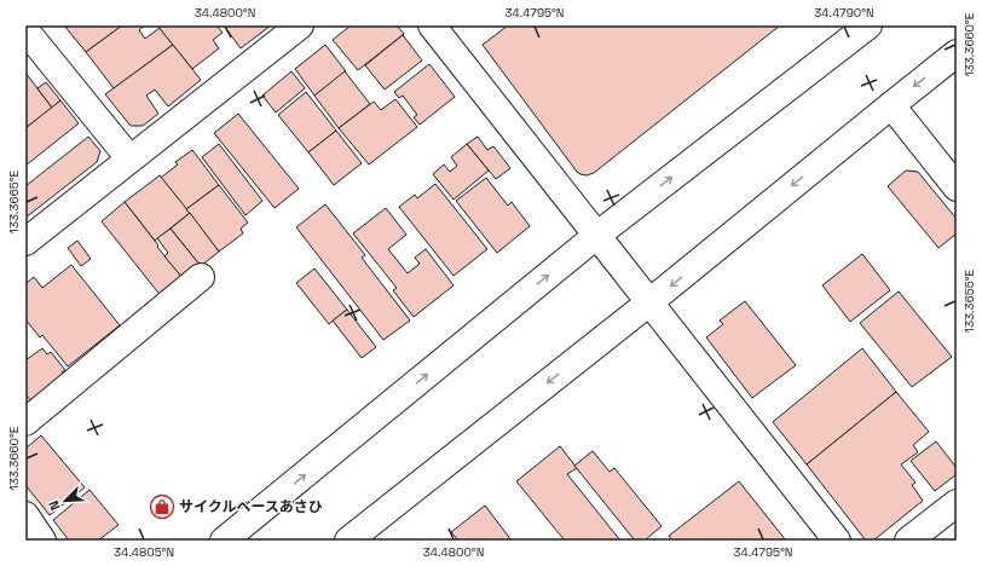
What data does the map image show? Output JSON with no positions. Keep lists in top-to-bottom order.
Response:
{
  "places": {
    "shop": ["サイクルベースあさひ"]
  },
  "north": "bottom left",
  "coordinates": [
    "34.4800°N",
    "34.4795°N",
    "34.4790°N",
    "133.3660°E",
    "133.3665°E",
    "133.3655°E",
    "34.4805°N"
  ]
}
